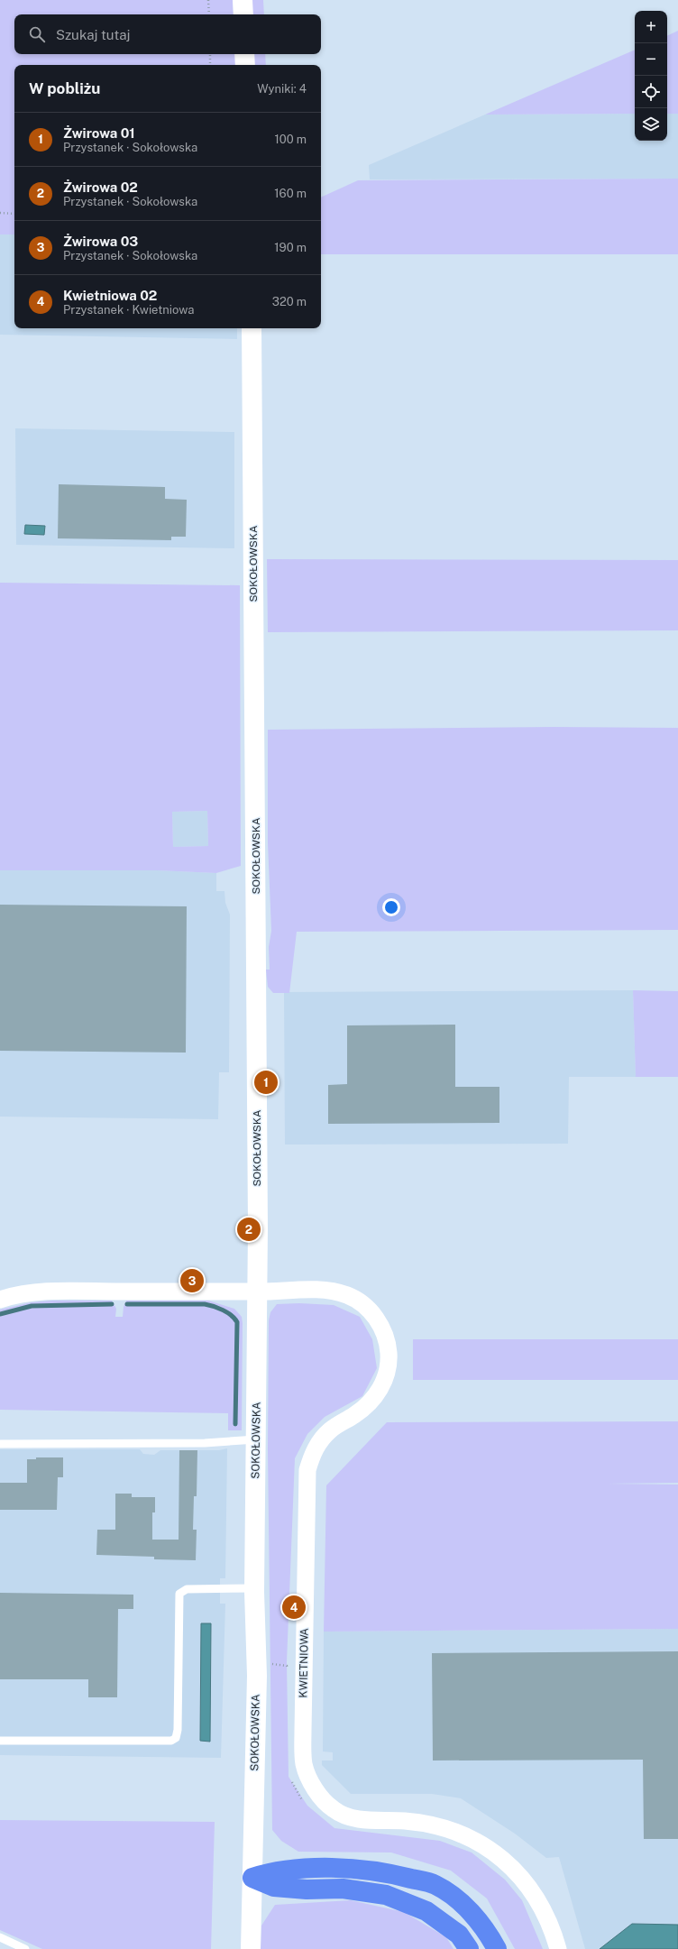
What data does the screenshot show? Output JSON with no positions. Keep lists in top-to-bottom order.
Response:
{
  "streets": {
    "street": ["SOKOŁOWSKA", "KWIETNIOWA"]
  },
  "crossings": [
    ["SOKOŁOWSKA", "KWIETNIOWA"]
  ],
  "page": {
    "map_buttons": ["+", "−"],
    "search": "Szukaj tutaj",
    "heading": ["W pobliżu", "Wyniki: 4"],
    "list": [
      {
        "mark": "1",
        "name": "Żwirowa 01",
        "note": "Przystanek · Sokołowska",
        "value": "100 m"
      },
      {
        "mark": "2",
        "name": "Żwirowa 02",
        "note": "Przystanek · Sokołowska",
        "value": "160 m"
      },
      {
        "mark": "3",
        "name": "Żwirowa 03",
        "note": "Przystanek · Sokołowska",
        "value": "190 m"
      },
      {
        "mark": "4",
        "name": "Kwietniowa 02",
        "note": "Przystanek · Kwietniowa",
        "value": "320 m"
      }
    ],
    "pins": [
      "1",
      "2",
      "3",
      "4"
    ]
  }
}
